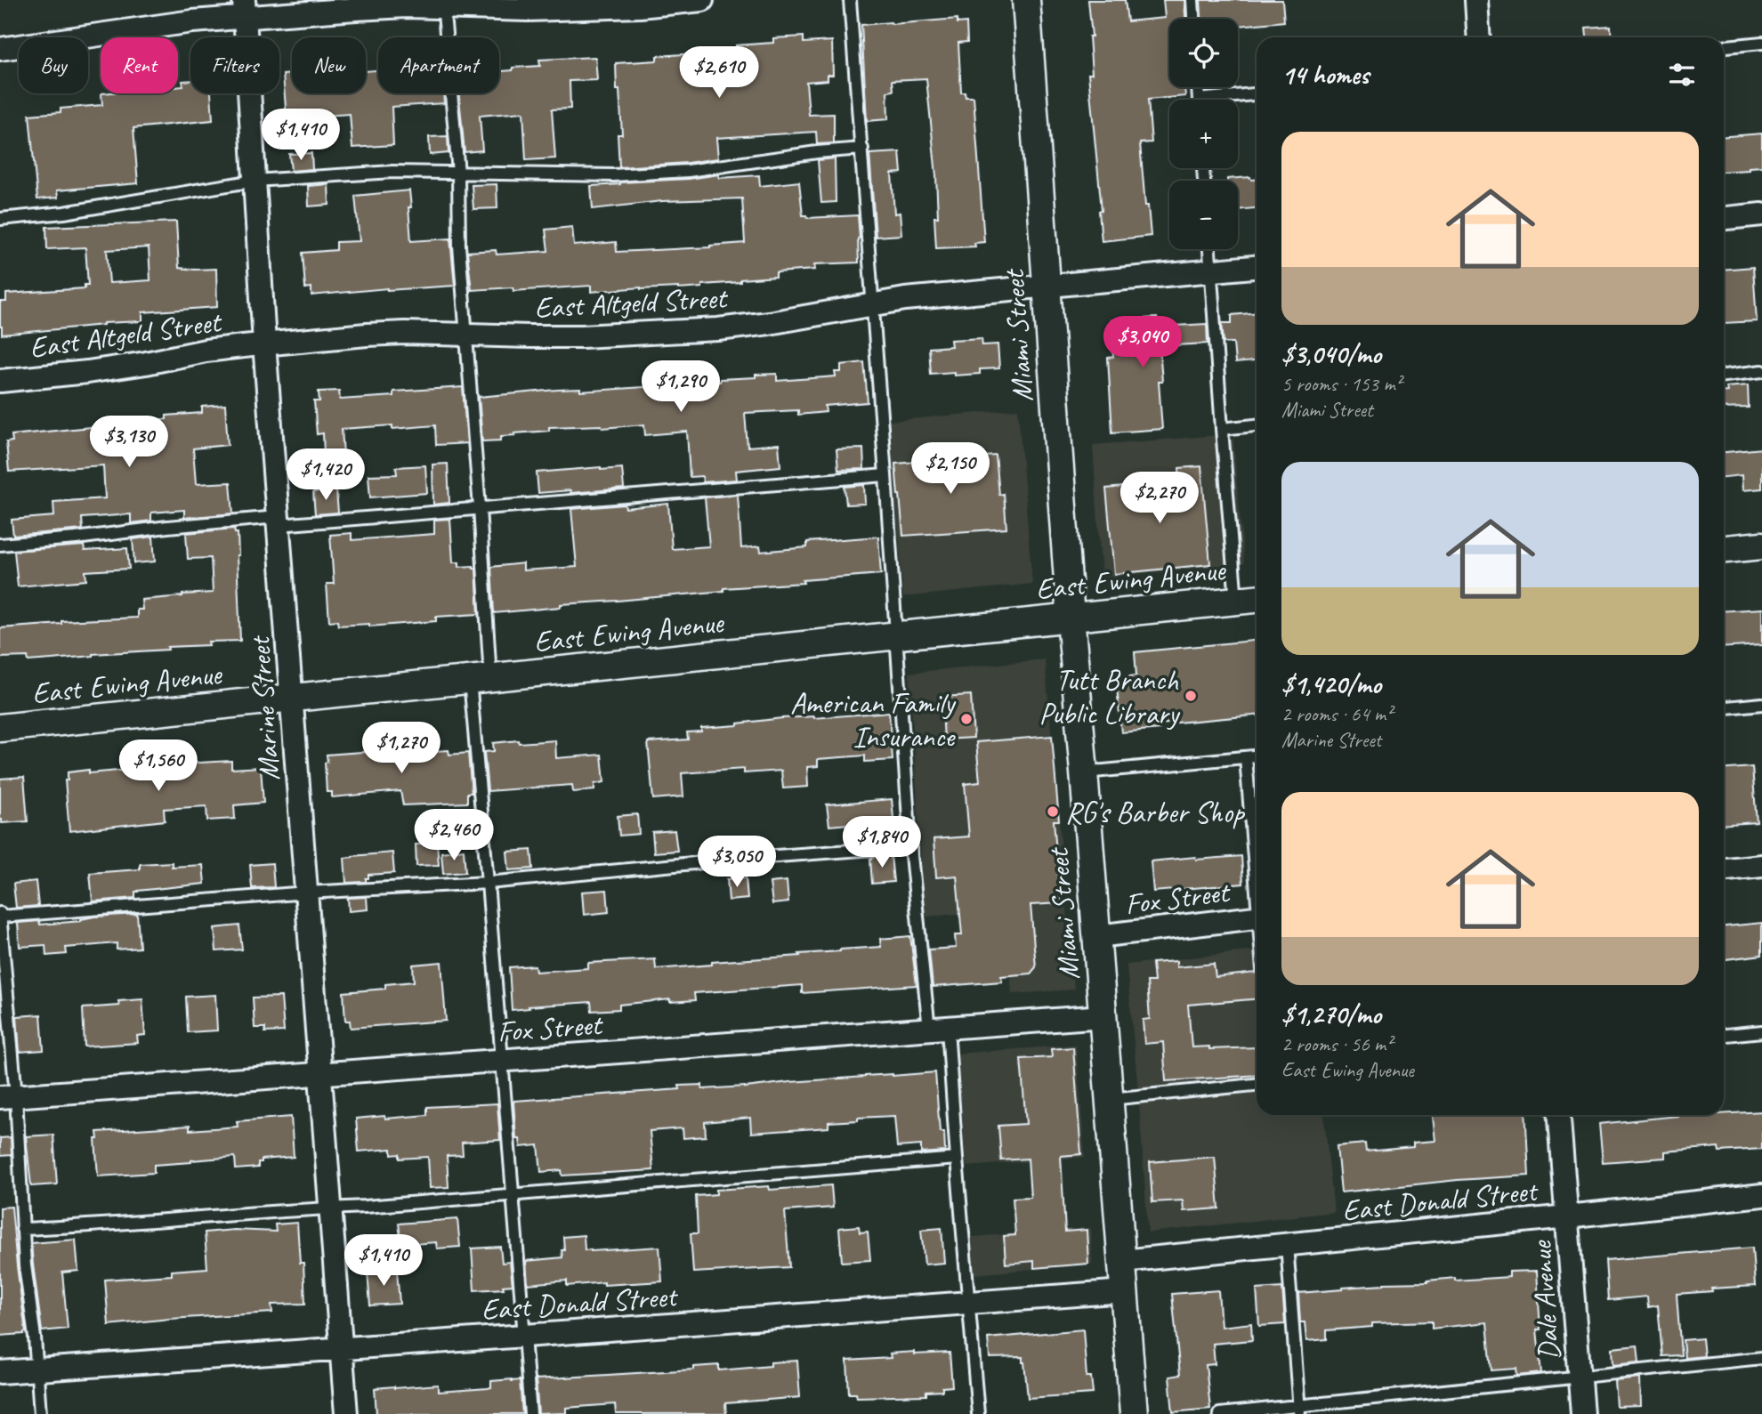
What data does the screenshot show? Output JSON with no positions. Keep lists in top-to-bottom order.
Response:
{
  "streets": {
    "street": [
      "East Altgeld Street",
      "Miami Street",
      "East Ewing Avenue",
      "Marine Street",
      "Fox Street",
      "East Donald Street",
      "Dale Avenue"
    ]
  },
  "crossings": [
    ["East Altgeld Street", "Miami Street"],
    ["East Altgeld Street", "Marine Street"],
    ["Miami Street", "East Ewing Avenue"],
    ["Miami Street", "Fox Street"],
    ["Miami Street", "East Donald Street"],
    ["East Ewing Avenue", "Marine Street"],
    ["Marine Street", "Fox Street"],
    ["Marine Street", "East Donald Street"],
    ["East Donald Street", "Dale Avenue"]
  ],
  "places": ["Tutt Branch Public Library", "American Family Insurance", "RG's Barber Shop"],
  "page": {
    "map_buttons": ["+", "−"],
    "chip": [
      "Buy",
      "Rent",
      "Filters",
      "New",
      "Apartment"
    ],
    "heading": "14 homes",
    "price": [
      "$2,610",
      "$1,410",
      "$3,040",
      "$1,290",
      "$3,130",
      "$2,150",
      "$1,420",
      "$2,270",
      "$1,270",
      "$1,560",
      "$2,460",
      "$1,840",
      "$3,050",
      "$1,410"
    ],
    "list": [
      {
        "name": "$3,040/mo",
        "note": "5 rooms · 153 m² · Miami Street"
      },
      {
        "name": "$1,420/mo",
        "note": "2 rooms · 64 m² · Marine Street"
      },
      {
        "name": "$1,270/mo",
        "note": "2 rooms · 56 m² · East Ewing Avenue"
      }
    ]
  }
}
